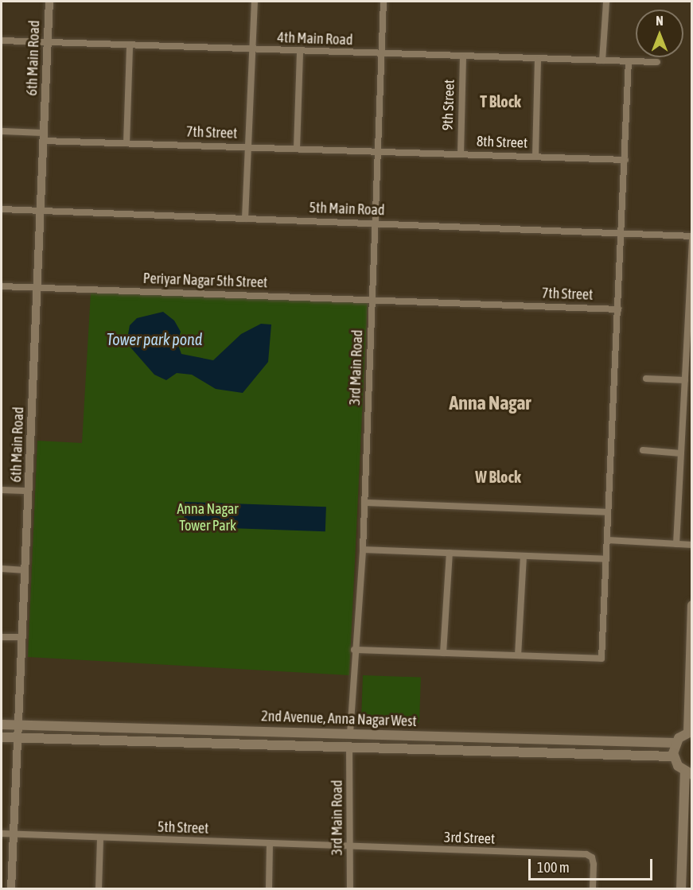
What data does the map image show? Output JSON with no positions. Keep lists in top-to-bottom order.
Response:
{
  "streets": {
    "main road": ["2nd Avenue, Anna Nagar West"],
    "street": [
      "4th Main Road",
      "6th Main Road",
      "9th Street",
      "7th Street",
      "8th Street",
      "5th Main Road",
      "Periyar Nagar 5th Street",
      "3rd Main Road",
      "5th Street",
      "3rd Street"
    ]
  },
  "crossings": [
    ["4th Main Road", "6th Main Road"],
    ["4th Main Road", "9th Street"],
    ["4th Main Road", "3rd Main Road"],
    ["6th Main Road", "7th Street"],
    ["6th Main Road", "5th Main Road"],
    ["6th Main Road", "Periyar Nagar 5th Street"],
    ["6th Main Road", "2nd Avenue, Anna Nagar West"],
    ["6th Main Road", "5th Street"],
    ["9th Street", "8th Street"],
    ["7th Street", "8th Street"],
    ["7th Street", "Periyar Nagar 5th Street"],
    ["7th Street", "3rd Main Road"],
    ["8th Street", "3rd Main Road"],
    ["5th Main Road", "3rd Main Road"],
    ["Periyar Nagar 5th Street", "3rd Main Road"],
    ["3rd Main Road", "2nd Avenue, Anna Nagar West"],
    ["3rd Main Road", "5th Street"],
    ["3rd Main Road", "3rd Street"],
    ["5th Street", "3rd Street"]
  ],
  "districts": ["T Block", "Anna Nagar", "W Block"],
  "water": ["Tower park pond"],
  "parks": ["Anna Nagar Tower Park"],
  "scale_bar": "100 m",
  "north": "top"
}
